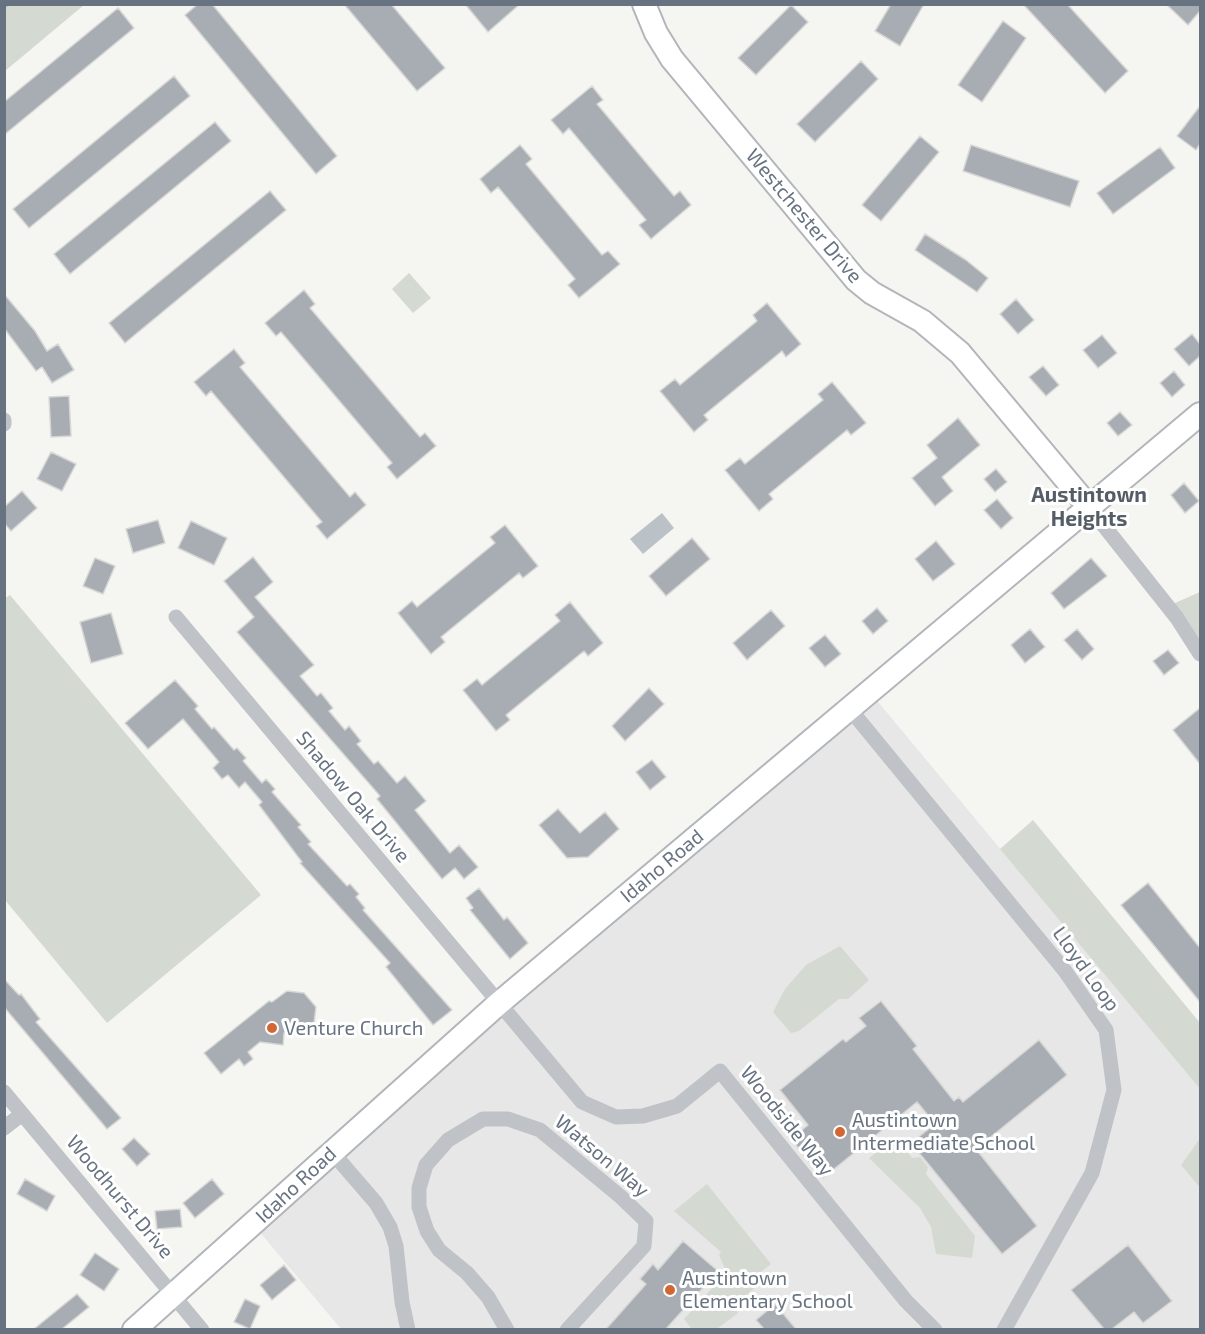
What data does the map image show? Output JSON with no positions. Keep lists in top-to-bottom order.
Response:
{
  "streets": {
    "street": [
      "Westchester Drive",
      "Shadow Oak Drive",
      "Idaho Road",
      "Lloyd Loop",
      "Woodside Way",
      "Watson Way",
      "Woodhurst Drive"
    ]
  },
  "crossings": [
    ["Westchester Drive", "Idaho Road"],
    ["Shadow Oak Drive", "Idaho Road"],
    ["Shadow Oak Drive", "Woodside Way"],
    ["Idaho Road", "Lloyd Loop"],
    ["Idaho Road", "Woodside Way"],
    ["Idaho Road", "Woodhurst Drive"]
  ],
  "districts": ["Austintown Heights"],
  "places": ["Venture Church", "Austintown Intermediate School", "Austintown Elementary School"]
}
